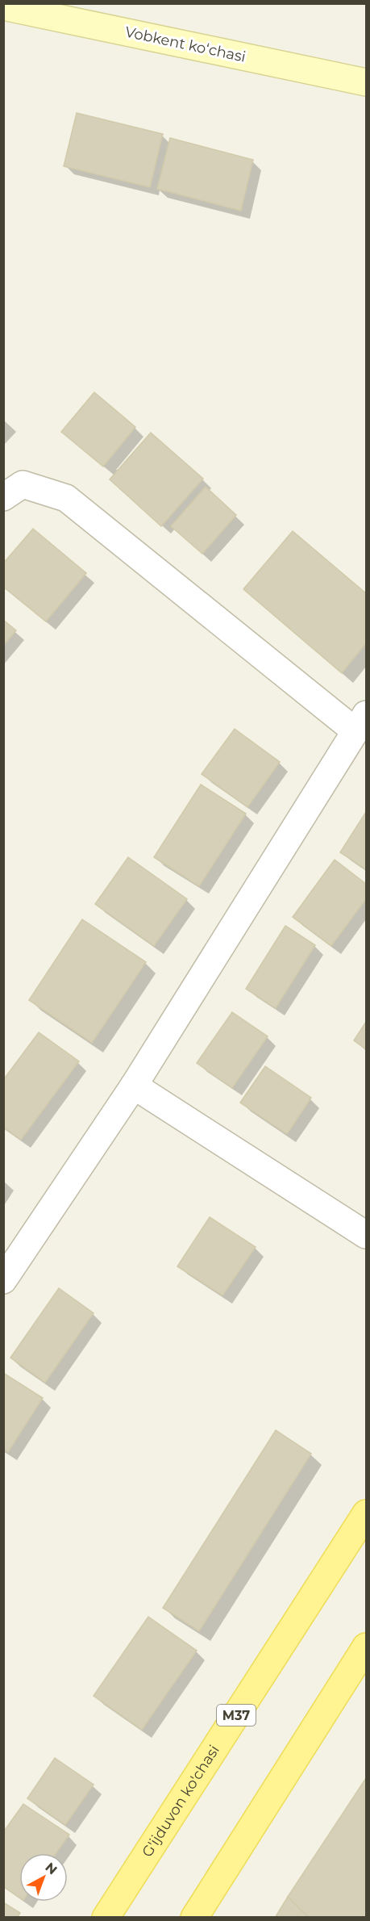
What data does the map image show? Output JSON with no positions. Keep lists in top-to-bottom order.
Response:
{
  "streets": {
    "main road": ["Vobkent koʻchasi", "M37", "G'ijduvon ko'chasi"]
  },
  "north": "top right"
}
